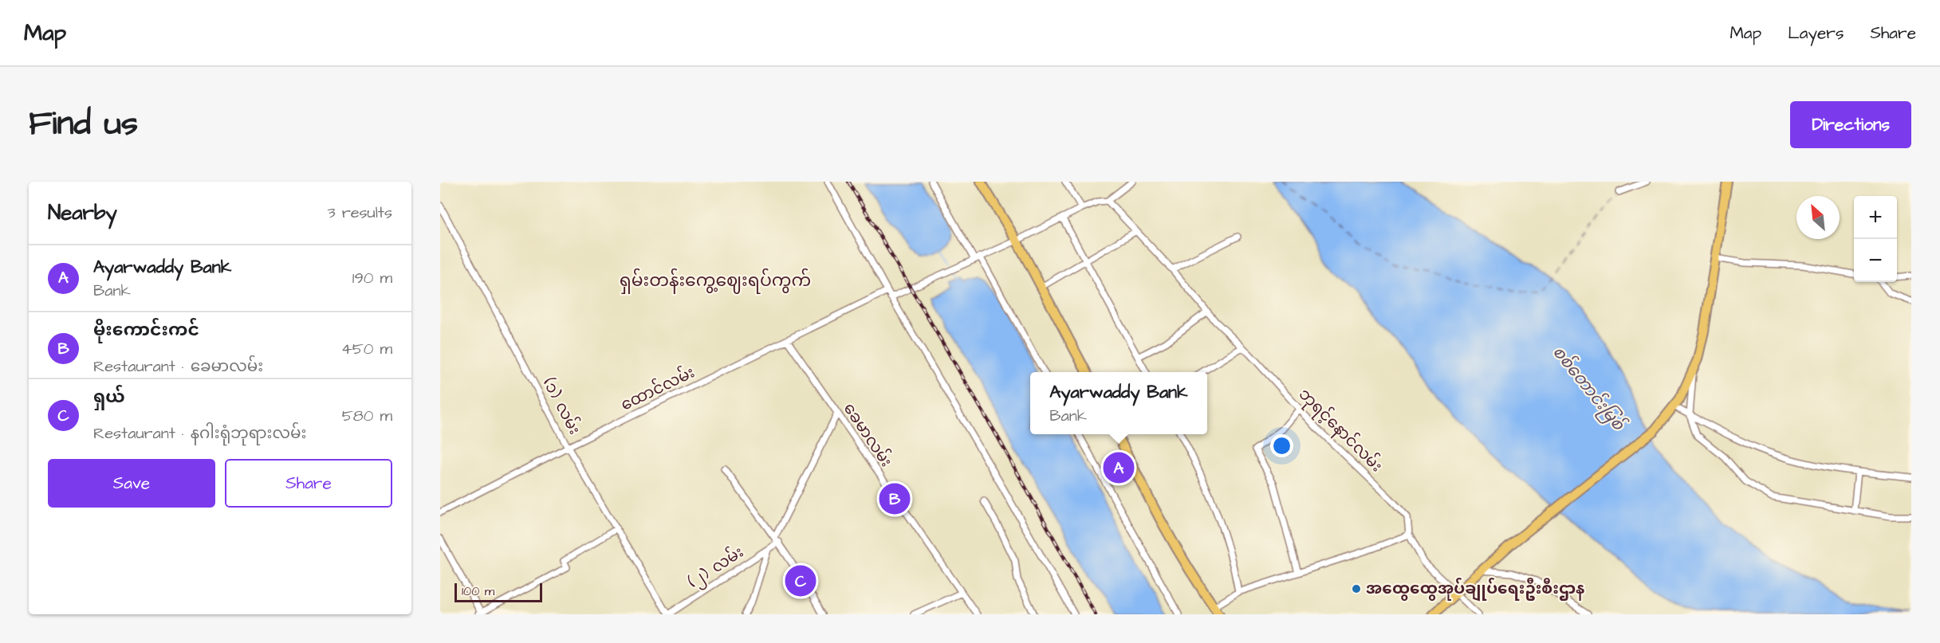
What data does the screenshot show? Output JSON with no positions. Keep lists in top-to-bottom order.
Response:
{
  "streets": {
    "street": [
      "ထောင်လမ်း",
      "(၁) လမ်း",
      "ဘုရင့်နောင်လမ်း",
      "ခေမာလမ်း",
      "(၂) လမ်း"
    ]
  },
  "crossings": [
    ["ထောင်လမ်း", "(၁) လမ်း"],
    ["ထောင်လမ်း", "ခေမာလမ်း"],
    ["(၁) လမ်း", "(၂) လမ်း"]
  ],
  "districts": ["ရှမ်းတန်းကွေ့ဈေးရပ်ကွက်"],
  "water": ["စစ်တောင်းမြစ်"],
  "places": ["အထွေထွေအုပ်ချုပ်ရေးဦးစီးဌာန"],
  "scale_bar": "100 m",
  "north": "top left",
  "page": {
    "header": "Map",
    "nav": ["Map", "Layers", "Share"],
    "title": "Find us",
    "buttons": [
      "Directions",
      ["Save", "Share"]
    ],
    "heading": ["Nearby", "3 results"],
    "map_buttons": ["+", "−"],
    "list": [
      {
        "mark": "A",
        "name": "Ayarwaddy Bank",
        "note": "Bank",
        "value": "190 m"
      },
      {
        "mark": "B",
        "name": "မိုးကောင်းကင်",
        "note": "Restaurant · ခေမာလမ်း",
        "value": "450 m"
      },
      {
        "mark": "C",
        "name": "ရှယ်",
        "note": "Restaurant · နဂါးရုံဘုရားလမ်း",
        "value": "580 m"
      }
    ],
    "popup": ["Ayarwaddy Bank", "Bank"],
    "pins": ["A", "B", "C"],
    "scale": "100 m"
  }
}
